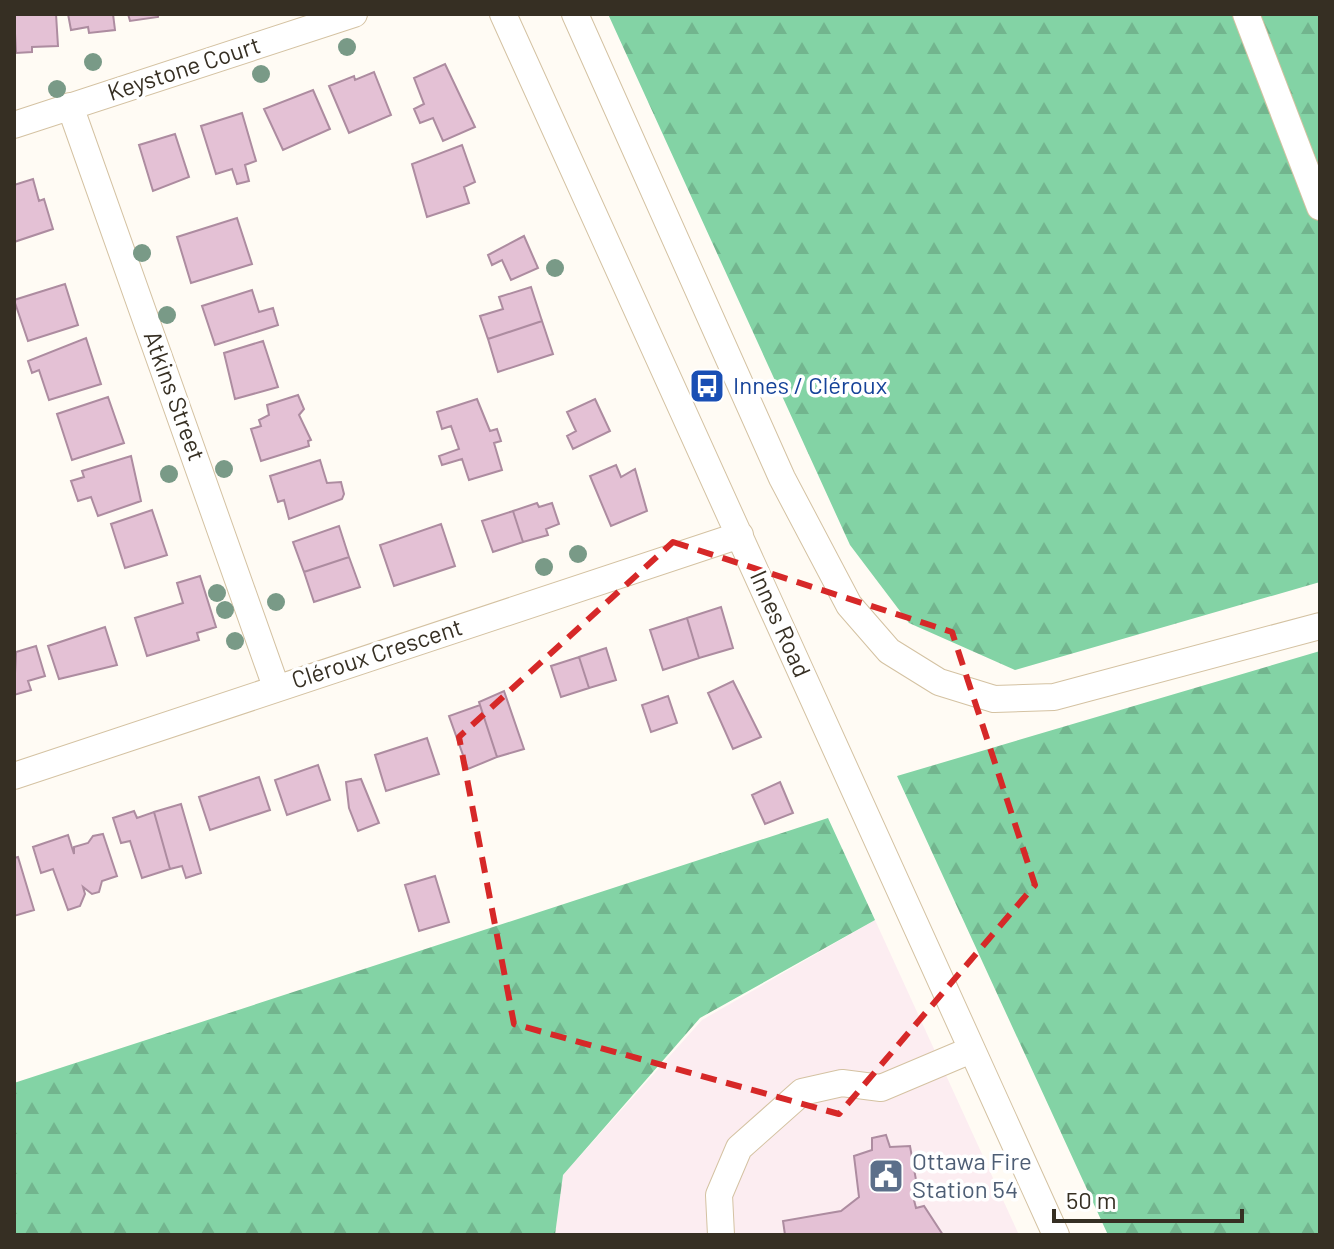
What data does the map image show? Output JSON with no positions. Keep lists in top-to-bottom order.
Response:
{
  "streets": {
    "street": [
      "Keystone Court",
      "Atkins Street",
      "Innes Road",
      "Cléroux Crescent"
    ]
  },
  "crossings": [
    ["Keystone Court", "Atkins Street"],
    ["Atkins Street", "Cléroux Crescent"],
    ["Innes Road", "Cléroux Crescent"]
  ],
  "places": {
    "bus stop": ["Innes / Cléroux"],
    "public building": ["Ottawa Fire Station 54"]
  },
  "scale_bar": "50 m"
}
